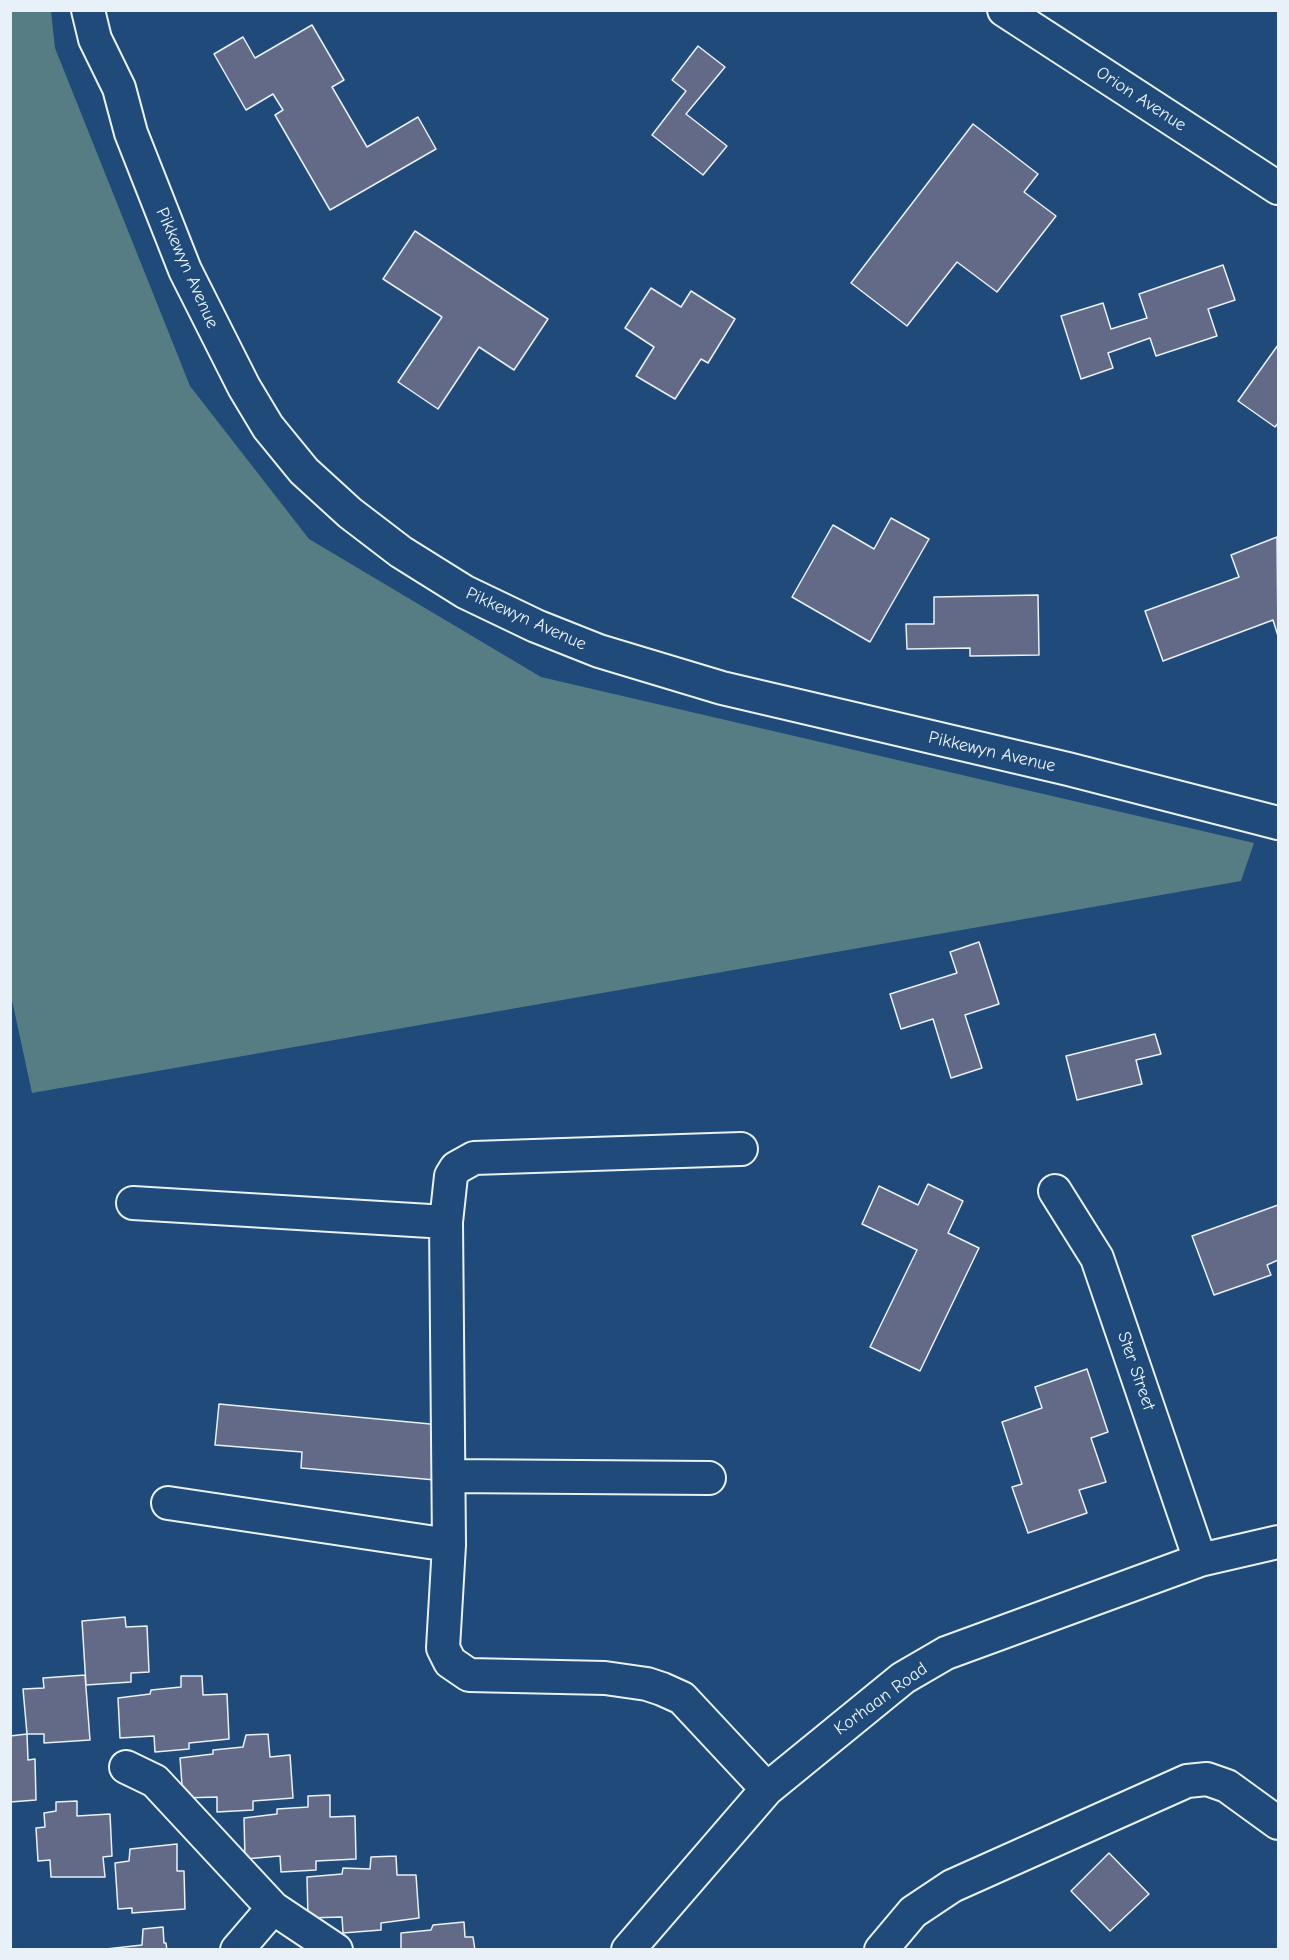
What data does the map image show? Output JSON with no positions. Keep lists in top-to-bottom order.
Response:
{
  "streets": {
    "street": [
      "Orion Avenue",
      "Pikkewyn Avenue",
      "Ster Street",
      "Korhaan Road"
    ]
  },
  "crossings": [
    ["Ster Street", "Korhaan Road"]
  ]
}
